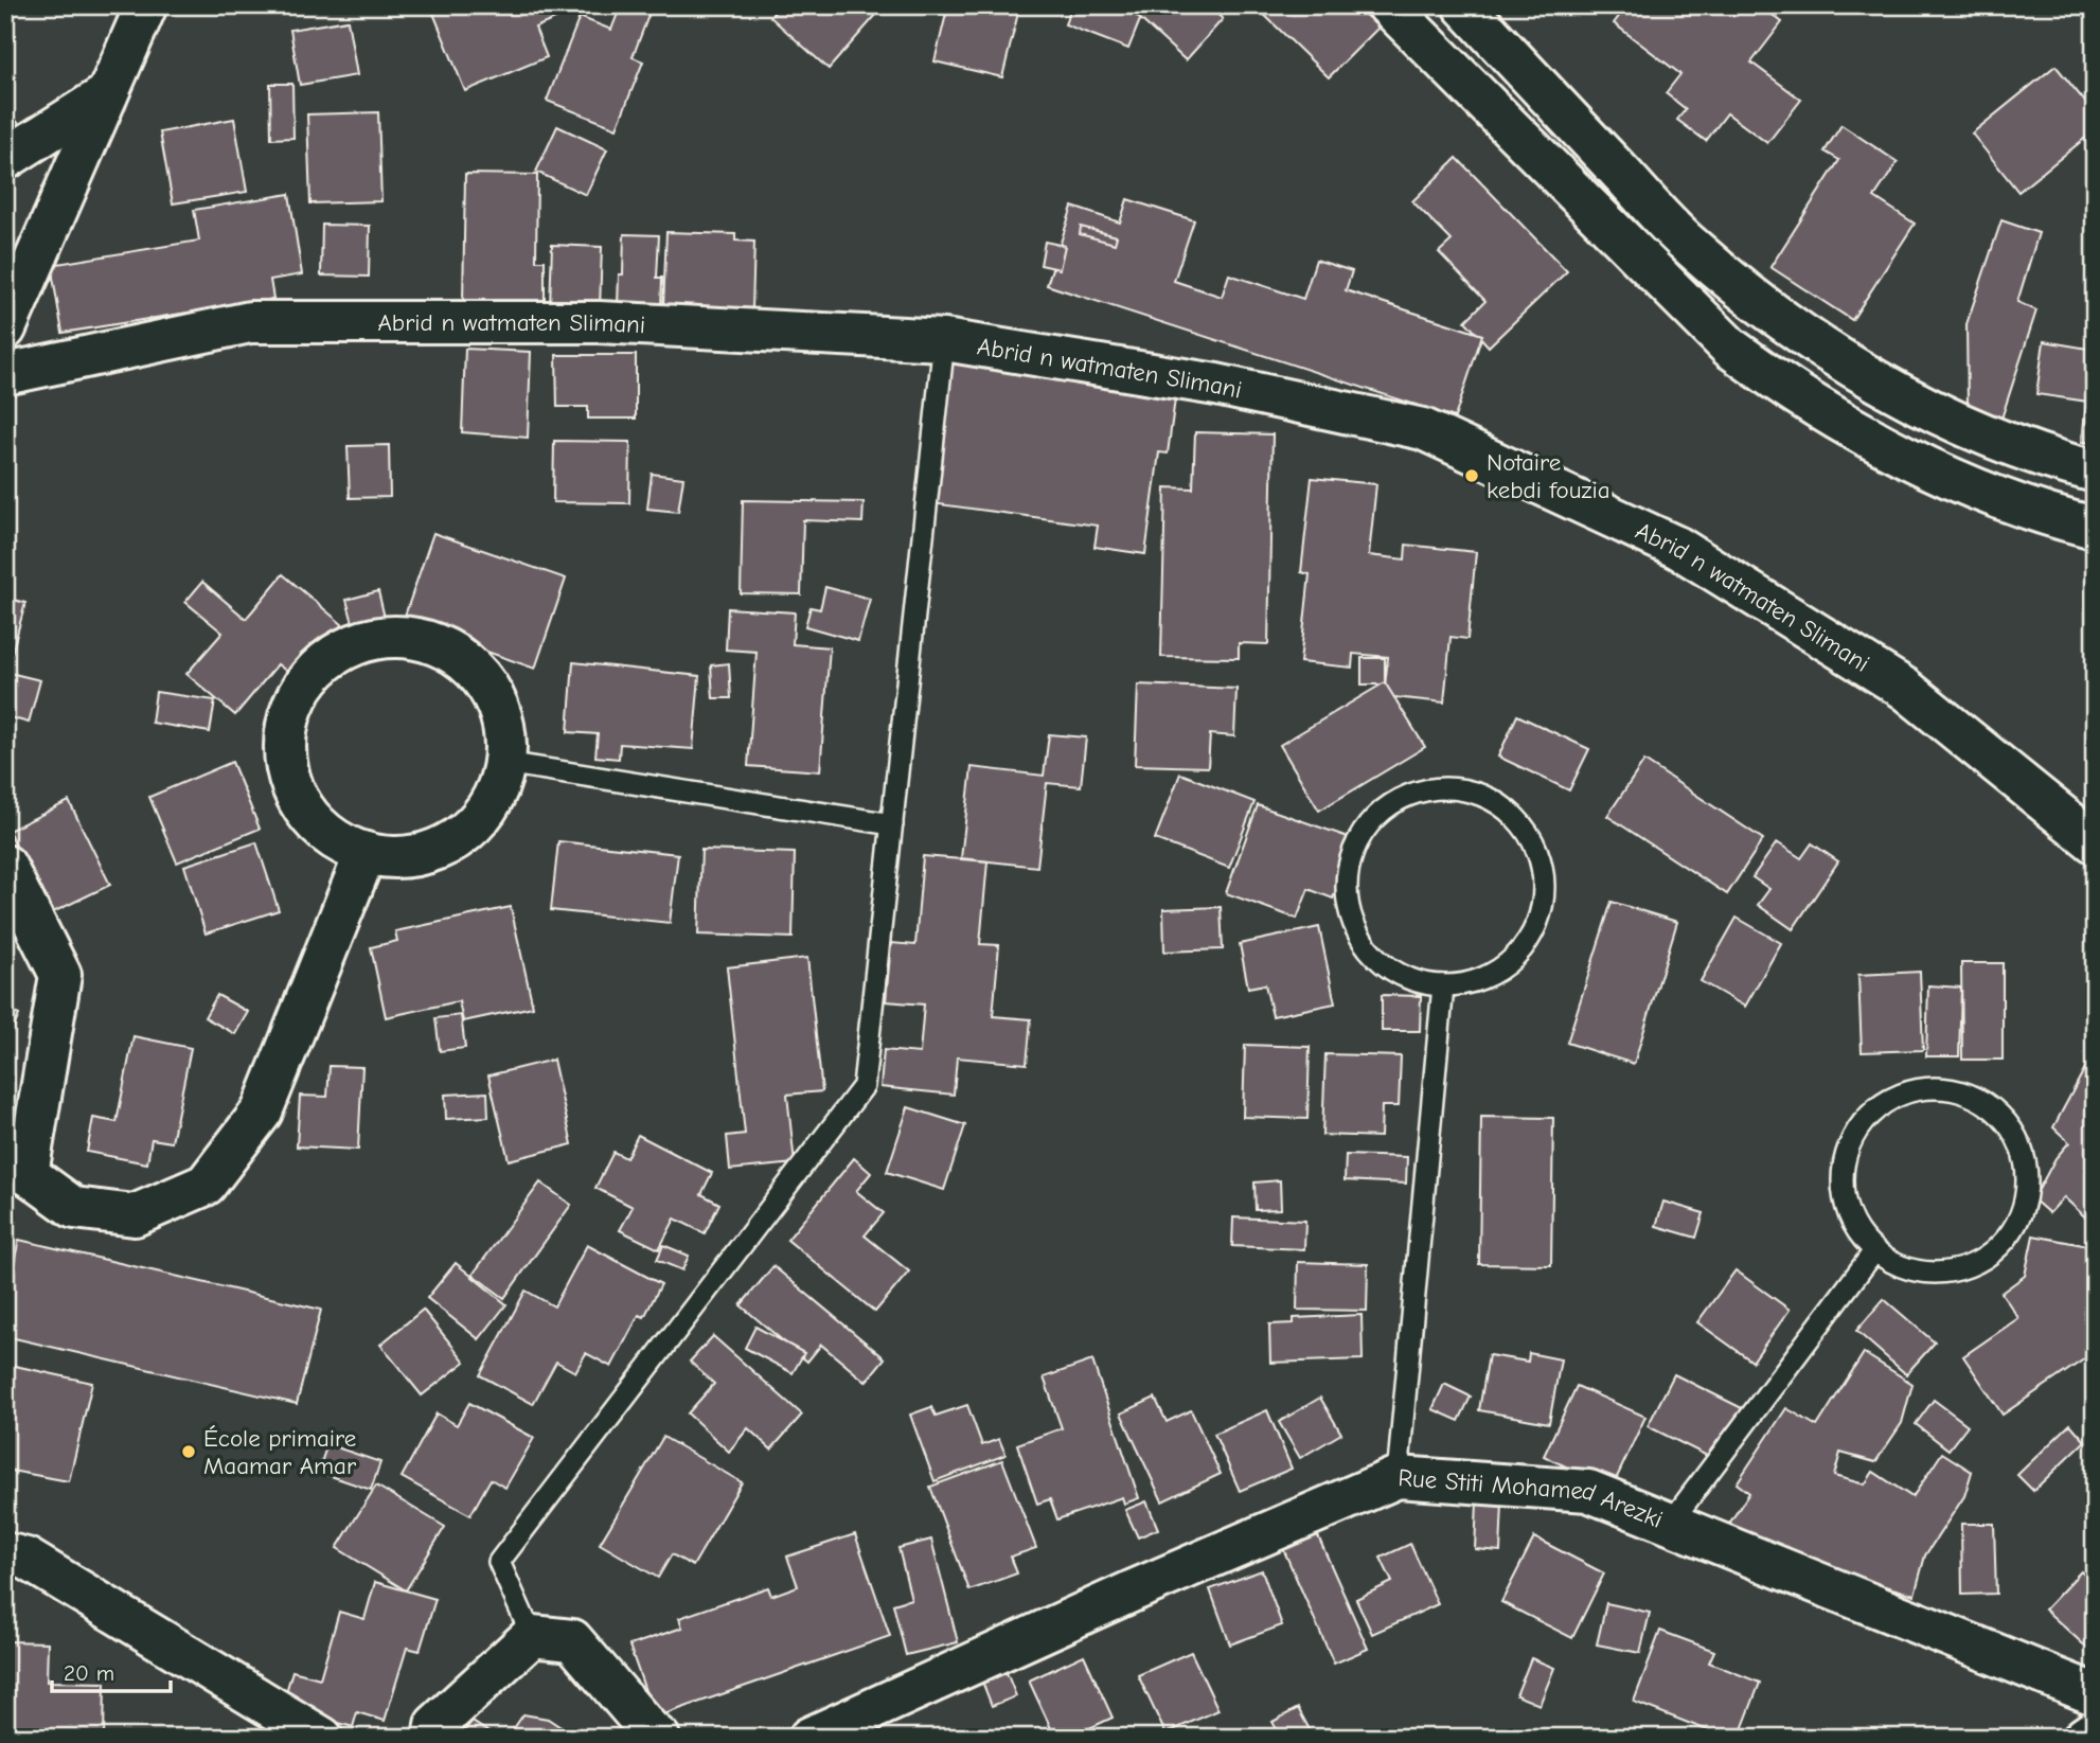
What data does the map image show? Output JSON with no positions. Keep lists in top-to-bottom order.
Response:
{
  "streets": {
    "street": ["Abrid n watmaten Slimani", "Rue Stiti Mohamed Arezki"]
  },
  "places": ["Notaire kebdi fouzia", "École primaire Maamar Amar"],
  "scale_bar": "20 m"
}
